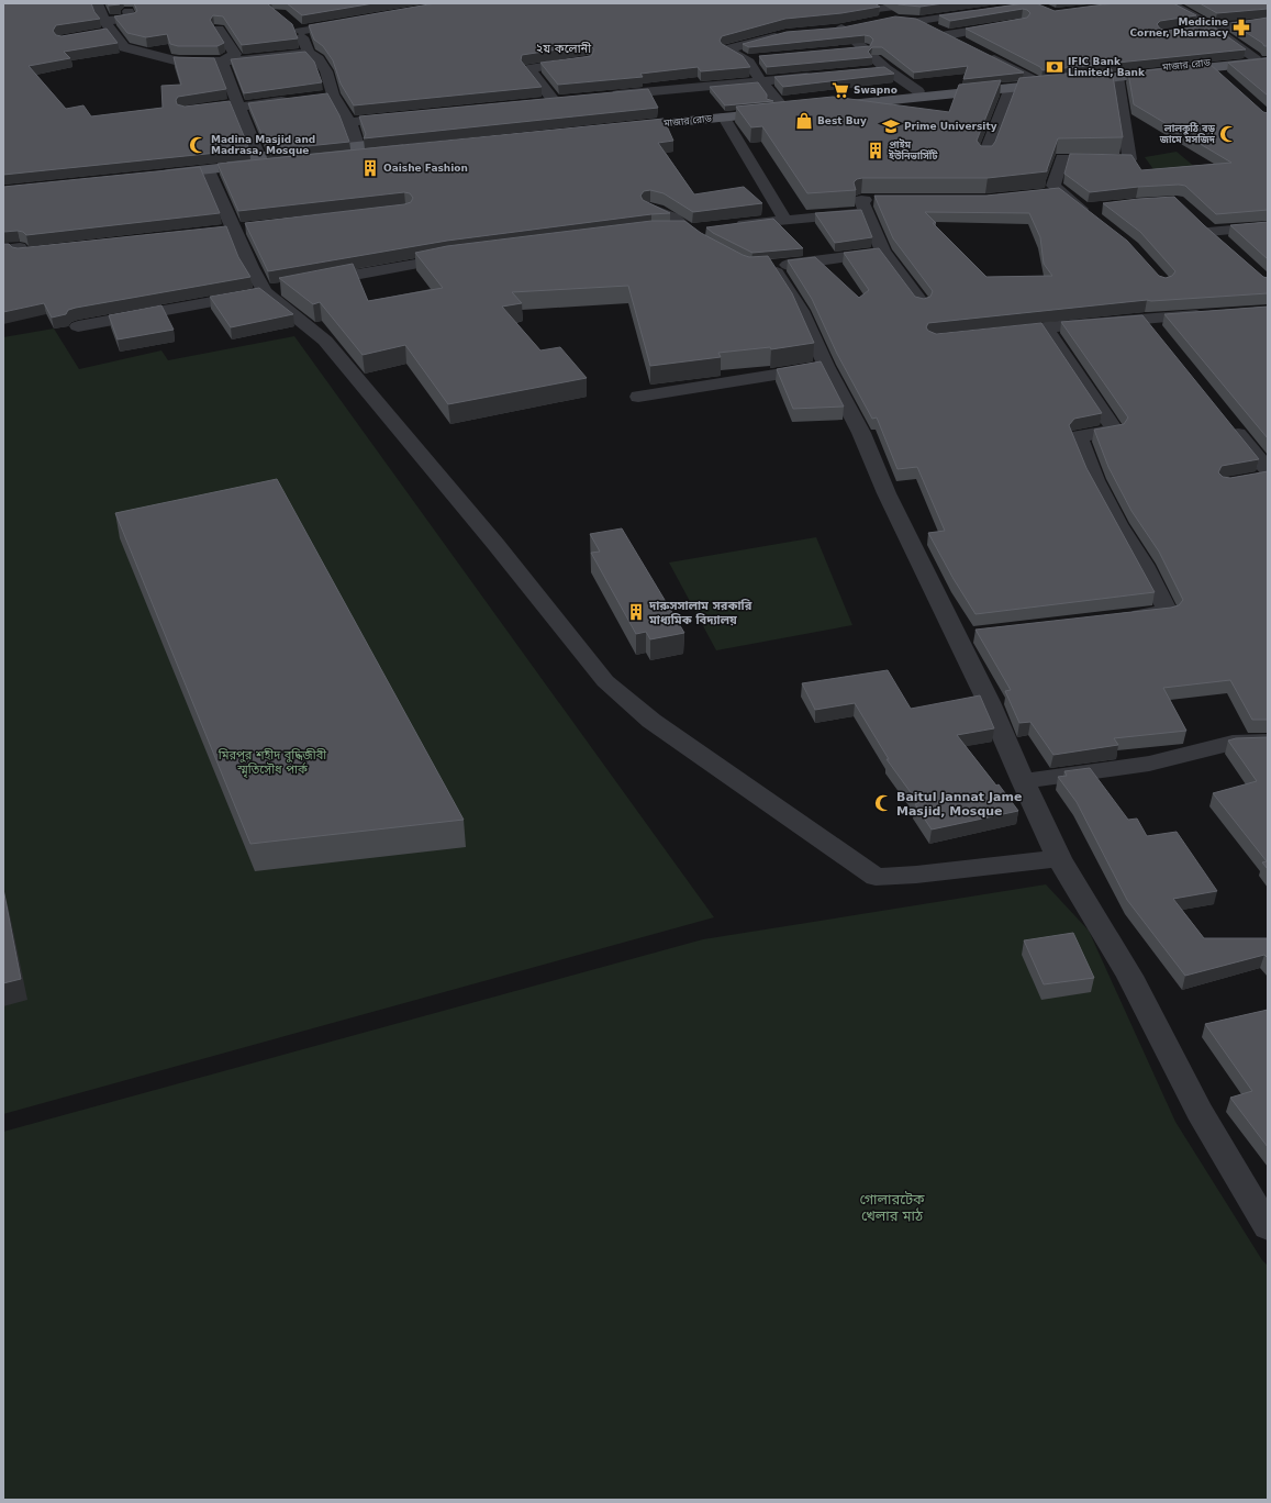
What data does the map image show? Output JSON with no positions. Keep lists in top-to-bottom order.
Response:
{
  "streets": {
    "main road": ["মাজার রোড"]
  },
  "districts": ["২য় কলোনী"],
  "parks": ["মিরপুর শহীদ বুদ্ধিজীবী স্মৃতিসৌধ পার্ক", "গোলারটেক খেলার মাঠ"],
  "places": {
    "pharmacy": ["Medicine Corner, Pharmacy"],
    "bank": ["IFIC Bank Limited, Bank"],
    "supermarket": ["Swapno"],
    "shop": ["Best Buy"],
    "school or university": ["Prime University"],
    "mosque": ["লালকুঠি বড় জামে মসজিদ", "Madina Masjid and Madrasa, Mosque", "Baitul Jannat Jame Masjid, Mosque"],
    "building": ["প্রাইম ইউনিভার্সিটি", "Oaishe Fashion", "দারুসসালাম সরকারি মাধ্যমিক বিদ্যালয়"]
  }
}
